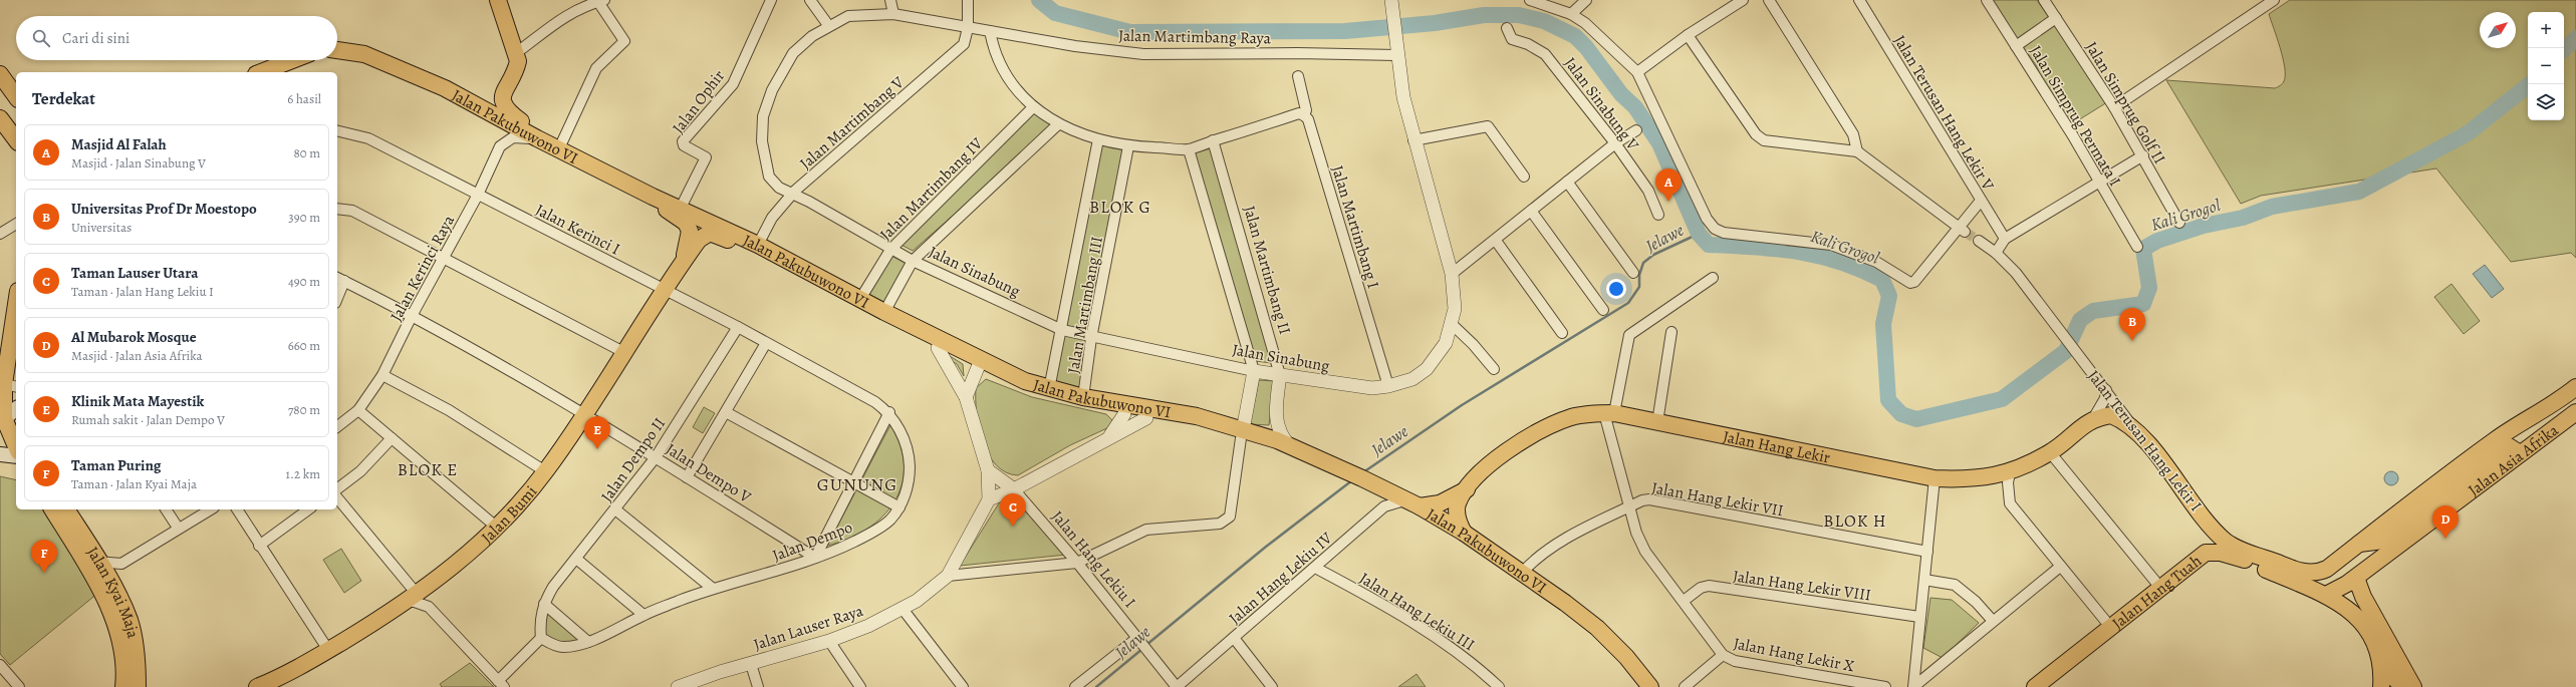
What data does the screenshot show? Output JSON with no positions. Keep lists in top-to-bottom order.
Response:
{
  "streets": {
    "main road": [
      "Jalan Pakubuwono VI",
      "Jalan Terusan Hang Lekir I",
      "Jalan Hang Lekir",
      "Jalan Asia Afrika",
      "Jalan Bumi",
      "Jalan Hang Tuah",
      "Jalan Kyai Maja"
    ],
    "street": [
      "Jalan Martimbang Raya",
      "Jalan Ophir",
      "Jalan Simprug Golf II",
      "Jalan Sinabung V",
      "Jalan Terusan Hang Lekir V",
      "Jalan Simprug Permata I",
      "Jalan Martimbang V",
      "Jalan Martimbang IV",
      "Jalan Martimbang I",
      "Jalan Kerinci I",
      "Jalan Kerinci Raya",
      "Jalan Martimbang II",
      "Jalan Sinabung",
      "Jalan Martimbang III",
      "Jalan Dempo II",
      "Jalan Dempo V",
      "Jalan Hang Lekir VII",
      "Jalan Dempo",
      "Jalan Hang Lekiu I",
      "Jalan Hang Lekiu IV",
      "Jalan Hang Lekir VIII",
      "Jalan Hang Lekiu III",
      "Jalan Lauser Raya",
      "Jalan Hang Lekir X"
    ]
  },
  "crossings": [
    ["Jalan Martimbang Raya", "Jalan Martimbang V"],
    ["Jalan Martimbang Raya", "Jalan Sinabung"],
    ["Jalan Ophir", "Jalan Pakubuwono VI"],
    ["Jalan Martimbang V", "Jalan Pakubuwono VI"],
    ["Jalan Martimbang V", "Jalan Sinabung"],
    ["Jalan Pakubuwono VI", "Jalan Martimbang IV"],
    ["Jalan Pakubuwono VI", "Jalan Kerinci Raya"],
    ["Jalan Pakubuwono VI", "Jalan Martimbang II"],
    ["Jalan Pakubuwono VI", "Jalan Martimbang III"],
    ["Jalan Pakubuwono VI", "Jalan Hang Lekir"],
    ["Jalan Pakubuwono VI", "Jalan Hang Lekir VII"],
    ["Jalan Pakubuwono VI", "Jalan Bumi"],
    ["Jalan Pakubuwono VI", "Jalan Hang Lekiu IV"],
    ["Jalan Martimbang IV", "Jalan Sinabung"],
    ["Jalan Martimbang I", "Jalan Sinabung"],
    ["Jalan Kerinci I", "Jalan Kerinci Raya"],
    ["Jalan Kerinci I", "Jalan Bumi"],
    ["Jalan Kerinci I", "Jalan Dempo"],
    ["Jalan Kerinci Raya", "Jalan Dempo V"],
    ["Jalan Martimbang II", "Jalan Sinabung"],
    ["Jalan Sinabung", "Jalan Martimbang III"],
    ["Jalan Terusan Hang Lekir I", "Jalan Hang Lekir"],
    ["Jalan Terusan Hang Lekir I", "Jalan Asia Afrika"],
    ["Jalan Hang Lekir", "Jalan Hang Lekiu IV"],
    ["Jalan Dempo II", "Jalan Dempo V"],
    ["Jalan Dempo II", "Jalan Dempo"],
    ["Jalan Dempo V", "Jalan Bumi"],
    ["Jalan Dempo V", "Jalan Dempo"],
    ["Jalan Bumi", "Jalan Dempo"],
    ["Jalan Hang Lekiu I", "Jalan Hang Lekiu IV"],
    ["Jalan Hang Lekiu IV", "Jalan Hang Lekiu III"]
  ],
  "districts": [
    "BLOK G",
    "BLOK E",
    "GUNUNG",
    "BLOK H"
  ],
  "water": ["Kali Grogol", "Jelawe"],
  "north": "top right",
  "page": {
    "map_buttons": ["+", "−"],
    "search": "Cari di sini",
    "heading": ["Terdekat", "6 hasil"],
    "list": [
      {
        "mark": "A",
        "name": "Masjid Al Falah",
        "note": "Masjid · Jalan Sinabung V",
        "value": "80 m"
      },
      {
        "mark": "B",
        "name": "Universitas Prof Dr Moestopo",
        "note": "Universitas",
        "value": "390 m"
      },
      {
        "mark": "C",
        "name": "Taman Lauser Utara",
        "note": "Taman · Jalan Hang Lekiu I",
        "value": "490 m"
      },
      {
        "mark": "D",
        "name": "Al Mubarok Mosque",
        "note": "Masjid · Jalan Asia Afrika",
        "value": "660 m"
      },
      {
        "mark": "E",
        "name": "Klinik Mata Mayestik",
        "note": "Rumah sakit · Jalan Dempo V",
        "value": "780 m"
      },
      {
        "mark": "F",
        "name": "Taman Puring",
        "note": "Taman · Jalan Kyai Maja",
        "value": "1.2 km"
      }
    ],
    "pins": [
      "A",
      "B",
      "E",
      "C",
      "D",
      "F"
    ]
  }
}
